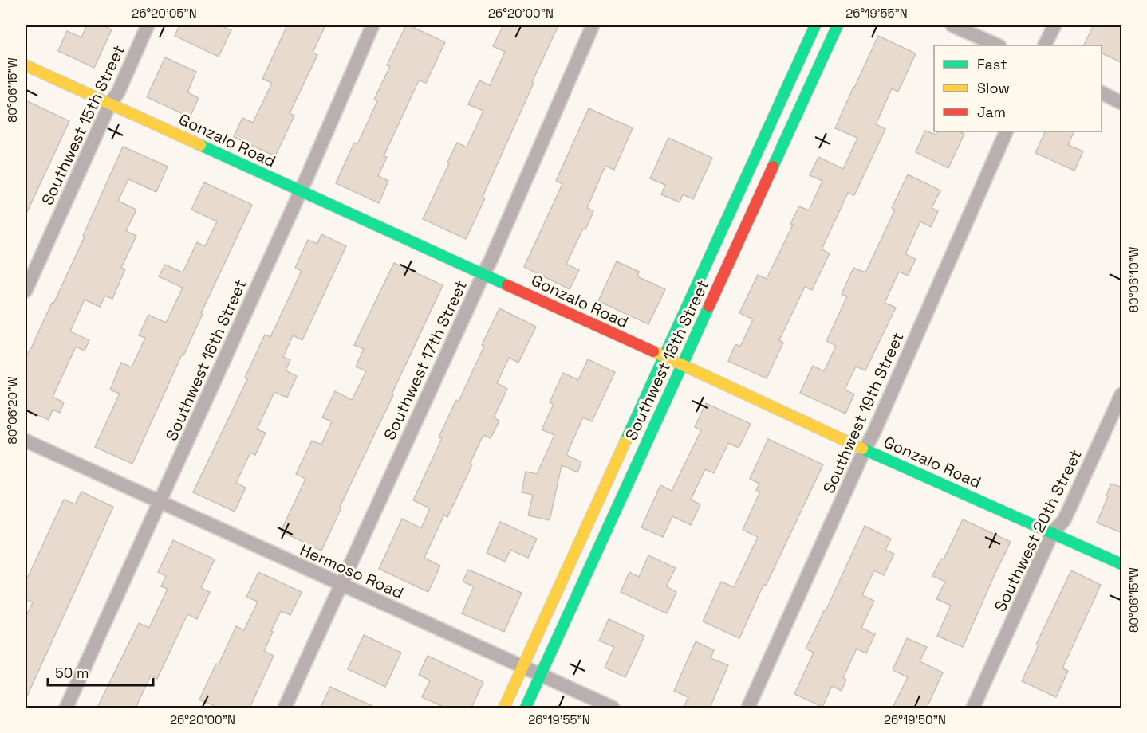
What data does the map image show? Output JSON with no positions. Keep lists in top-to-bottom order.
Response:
{
  "streets": {
    "main road": ["Gonzalo Road", "Southwest 18th Street"],
    "street": [
      "Southwest 15th Street",
      "Southwest 16th Street",
      "Southwest 17th Street",
      "Southwest 19th Street",
      "Southwest 20th Street",
      "Hermoso Road"
    ]
  },
  "crossings": [
    ["Southwest 15th Street", "Gonzalo Road"],
    ["Gonzalo Road", "Southwest 16th Street"],
    ["Gonzalo Road", "Southwest 17th Street"],
    ["Gonzalo Road", "Southwest 18th Street"],
    ["Gonzalo Road", "Southwest 19th Street"],
    ["Gonzalo Road", "Southwest 20th Street"],
    ["Southwest 16th Street", "Hermoso Road"],
    ["Southwest 17th Street", "Hermoso Road"],
    ["Southwest 18th Street", "Hermoso Road"]
  ],
  "legend": ["Fast", "Slow", "Jam"],
  "scale_bar": "50 m",
  "coordinates": [
    "26°20'05\"N",
    "26°20'00\"N",
    "26°19'55\"N",
    "80°06'15\"W",
    "80°06'10\"W",
    "80°06'20\"W",
    "26°19'50\"N"
  ]
}
